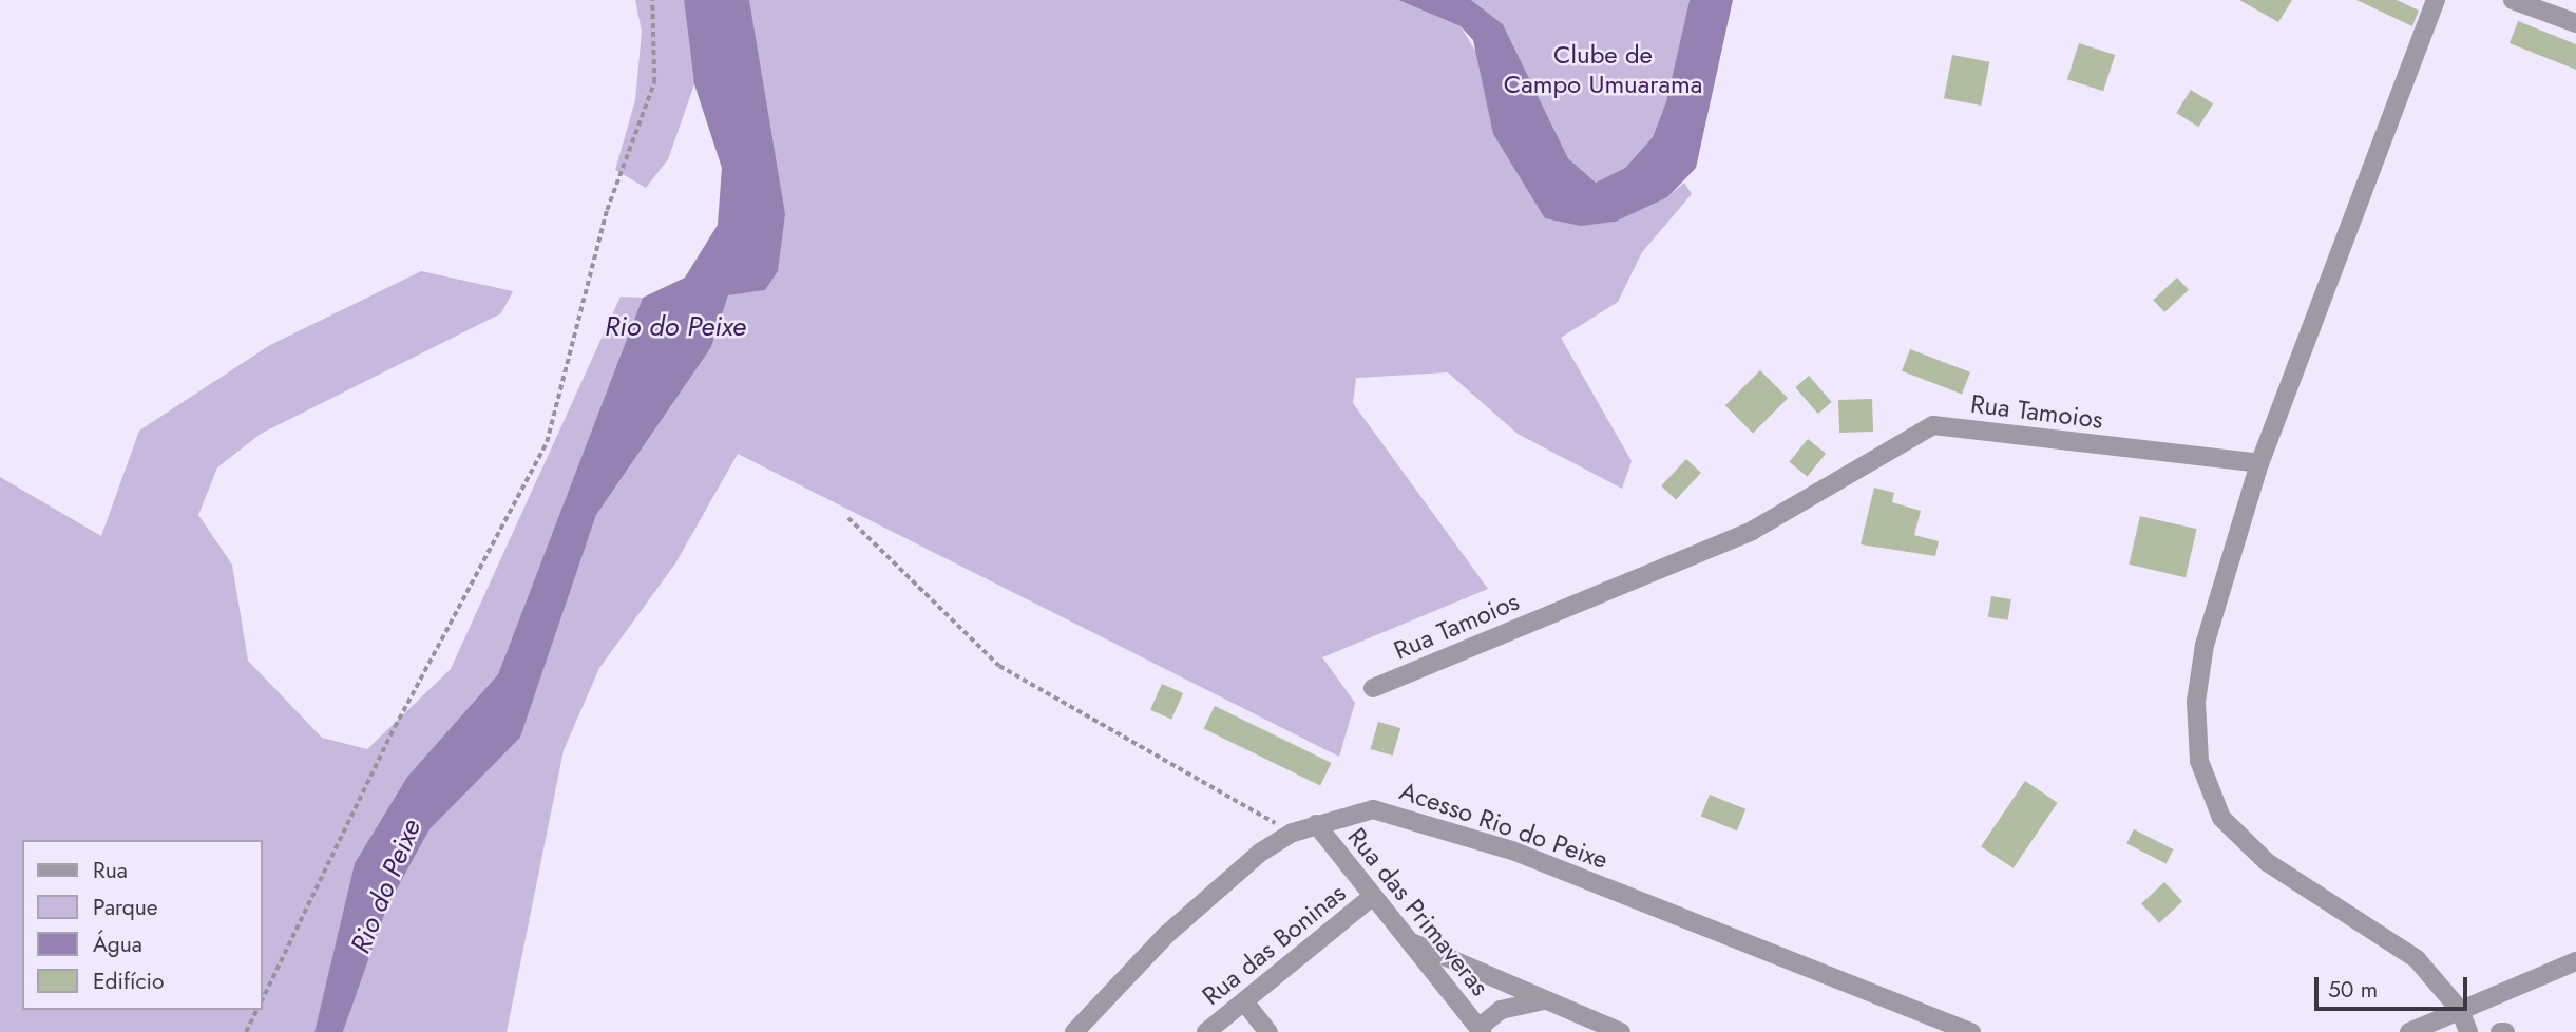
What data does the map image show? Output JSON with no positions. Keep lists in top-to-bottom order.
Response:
{
  "streets": {
    "street": [
      "Rua Tamoios",
      "Acesso Rio do Peixe",
      "Rua das Primaveras",
      "Rua das Boninas"
    ]
  },
  "crossings": [
    ["Acesso Rio do Peixe", "Rua das Primaveras"],
    ["Rua das Primaveras", "Rua das Boninas"]
  ],
  "water": ["Rio do Peixe"],
  "parks": ["Clube de Campo Umuarama"],
  "legend": [
    "Rua",
    "Parque",
    "Água",
    "Edifício"
  ],
  "scale_bar": "50 m"
}
